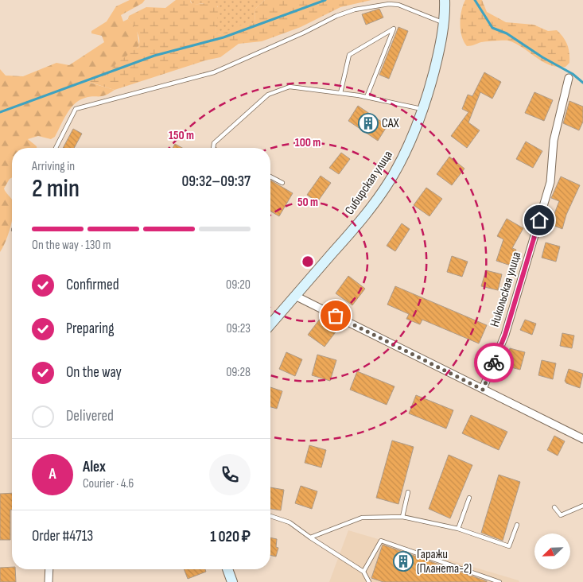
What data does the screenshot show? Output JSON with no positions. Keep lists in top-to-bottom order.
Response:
{
  "streets": {
    "street": ["Сибирская улица", "Никольская улица"]
  },
  "places": {
    "building": ["САХ", "Гаражи (Планета-2)"]
  },
  "north": "bottom left",
  "page": {
    "heading": ["2 min", "Arriving in", "09:32–09:37"],
    "panel": [
      "Alex",
      "Courier · 4.6",
      "Order #4713",
      "1 020 ₽"
    ],
    "bar": "On the way · 130 m",
    "list": [
      ["Confirmed", "09:20"],
      ["Preparing", "09:23"],
      ["On the way", "09:28"],
      "Delivered"
    ],
    "round": "A"
  },
  "rings": ["150 m", "100 m", "50 m"]
}
